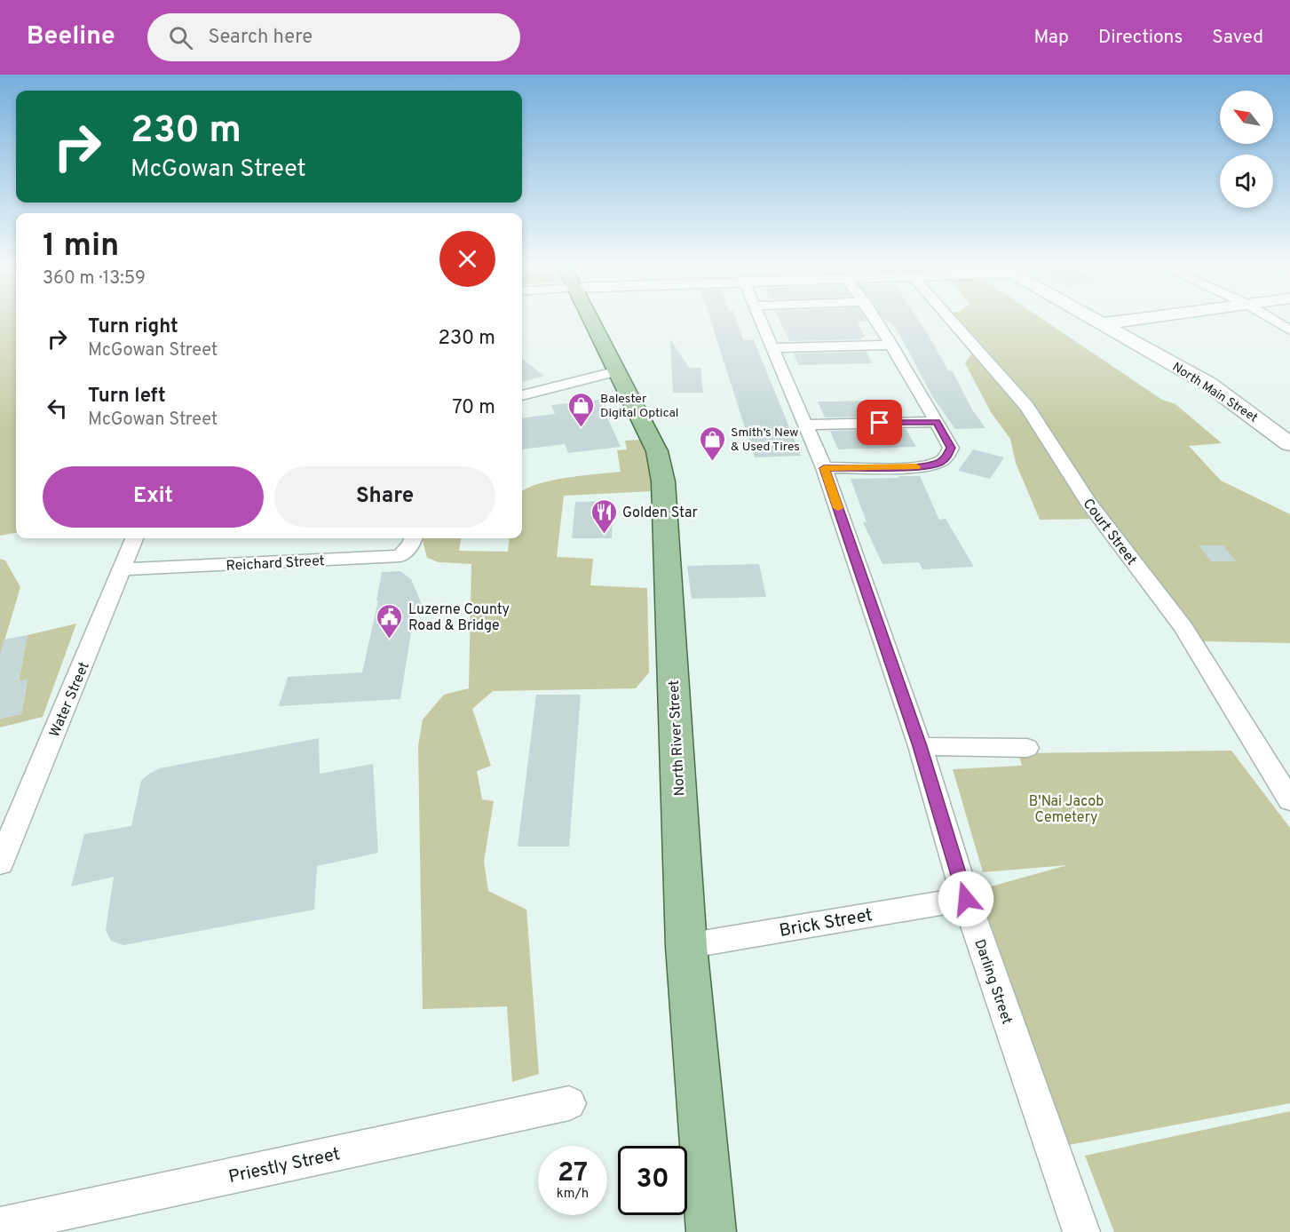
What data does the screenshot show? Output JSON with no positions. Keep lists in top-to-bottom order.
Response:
{
  "streets": {
    "main road": ["North Main Street", "North River Street"],
    "street": [
      "Court Street",
      "Reichard Street",
      "Water Street",
      "Brick Street",
      "Darling Street",
      "Priestly Street"
    ]
  },
  "crossings": [
    ["Reichard Street", "Water Street"],
    ["North River Street", "Brick Street"],
    ["Brick Street", "Darling Street"]
  ],
  "parks": ["B'Nai Jacob Cemetery"],
  "places": {
    "shop": ["Balester Digital Optical", "Smith’s New & Used Tires"],
    "restaurant": ["Golden Star"],
    "public building": ["Luzerne County Road & Bridge"]
  },
  "north": "top left",
  "page": {
    "header": "Beeline",
    "search": "Search here",
    "nav": ["Map", "Directions", "Saved"],
    "turn": ["230 m", "McGowan Street"],
    "heading": ["1 min", "360 m · 13:59"],
    "list": [
      {
        "name": "Turn right",
        "note": "McGowan Street",
        "value": "230 m"
      },
      {
        "name": "Turn left",
        "note": "McGowan Street",
        "value": "70 m"
      }
    ],
    "buttons": ["Exit", "Share"],
    "speed": "27 km/h",
    "limit": "30"
  }
}
